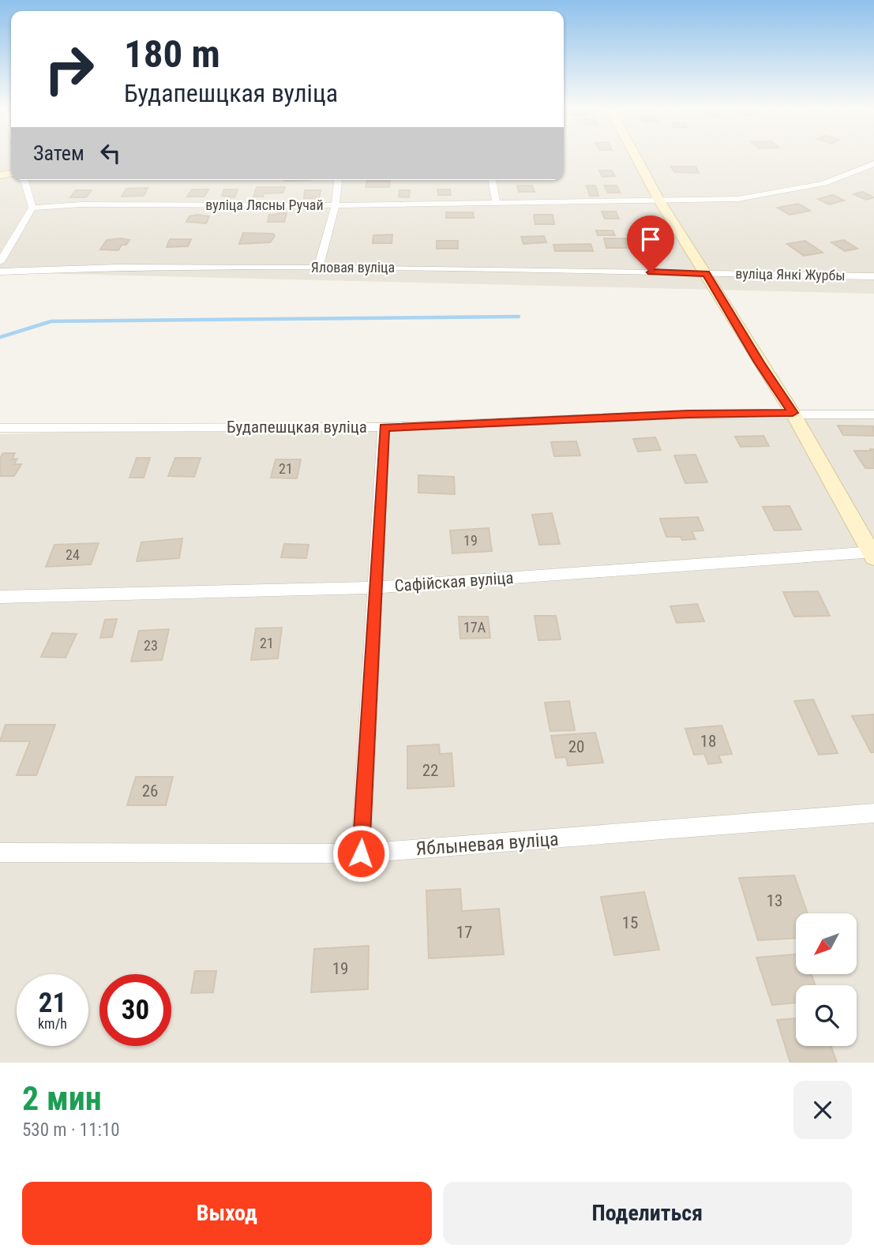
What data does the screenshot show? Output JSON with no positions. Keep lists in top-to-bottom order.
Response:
{
  "streets": {
    "street": [
      "вуліца Лясны Ручай",
      "Яловая вуліца",
      "вуліца Янкі Журбы",
      "Будапешцкая вуліца",
      "Сафійская вуліца",
      "Яблыневая вуліца"
    ]
  },
  "crossings": [
    ["Яловая вуліца", "вуліца Янкі Журбы"]
  ],
  "house_numbers": [
    "21",
    "19",
    "24",
    "17А",
    "21",
    "23",
    "18",
    "20",
    "22",
    "26",
    "13",
    "15",
    "17",
    "19"
  ],
  "north": "bottom left",
  "page": {
    "turn": ["180 m", "Будапешцкая вуліца"],
    "then": "Затем",
    "speed": "21 km/h",
    "limit": "30",
    "heading": ["2 мин", "530 m · 11:10"],
    "buttons": ["Выход", "Поделиться"]
  }
}
